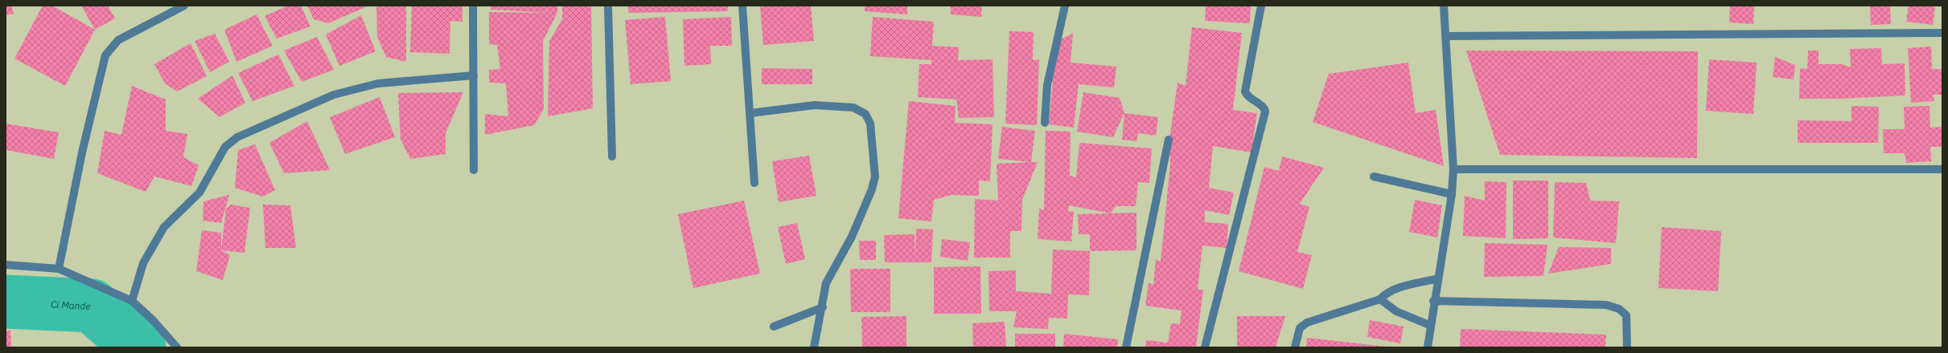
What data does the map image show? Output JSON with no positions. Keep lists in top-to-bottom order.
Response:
{
  "water": ["Ci Mande"]
}
